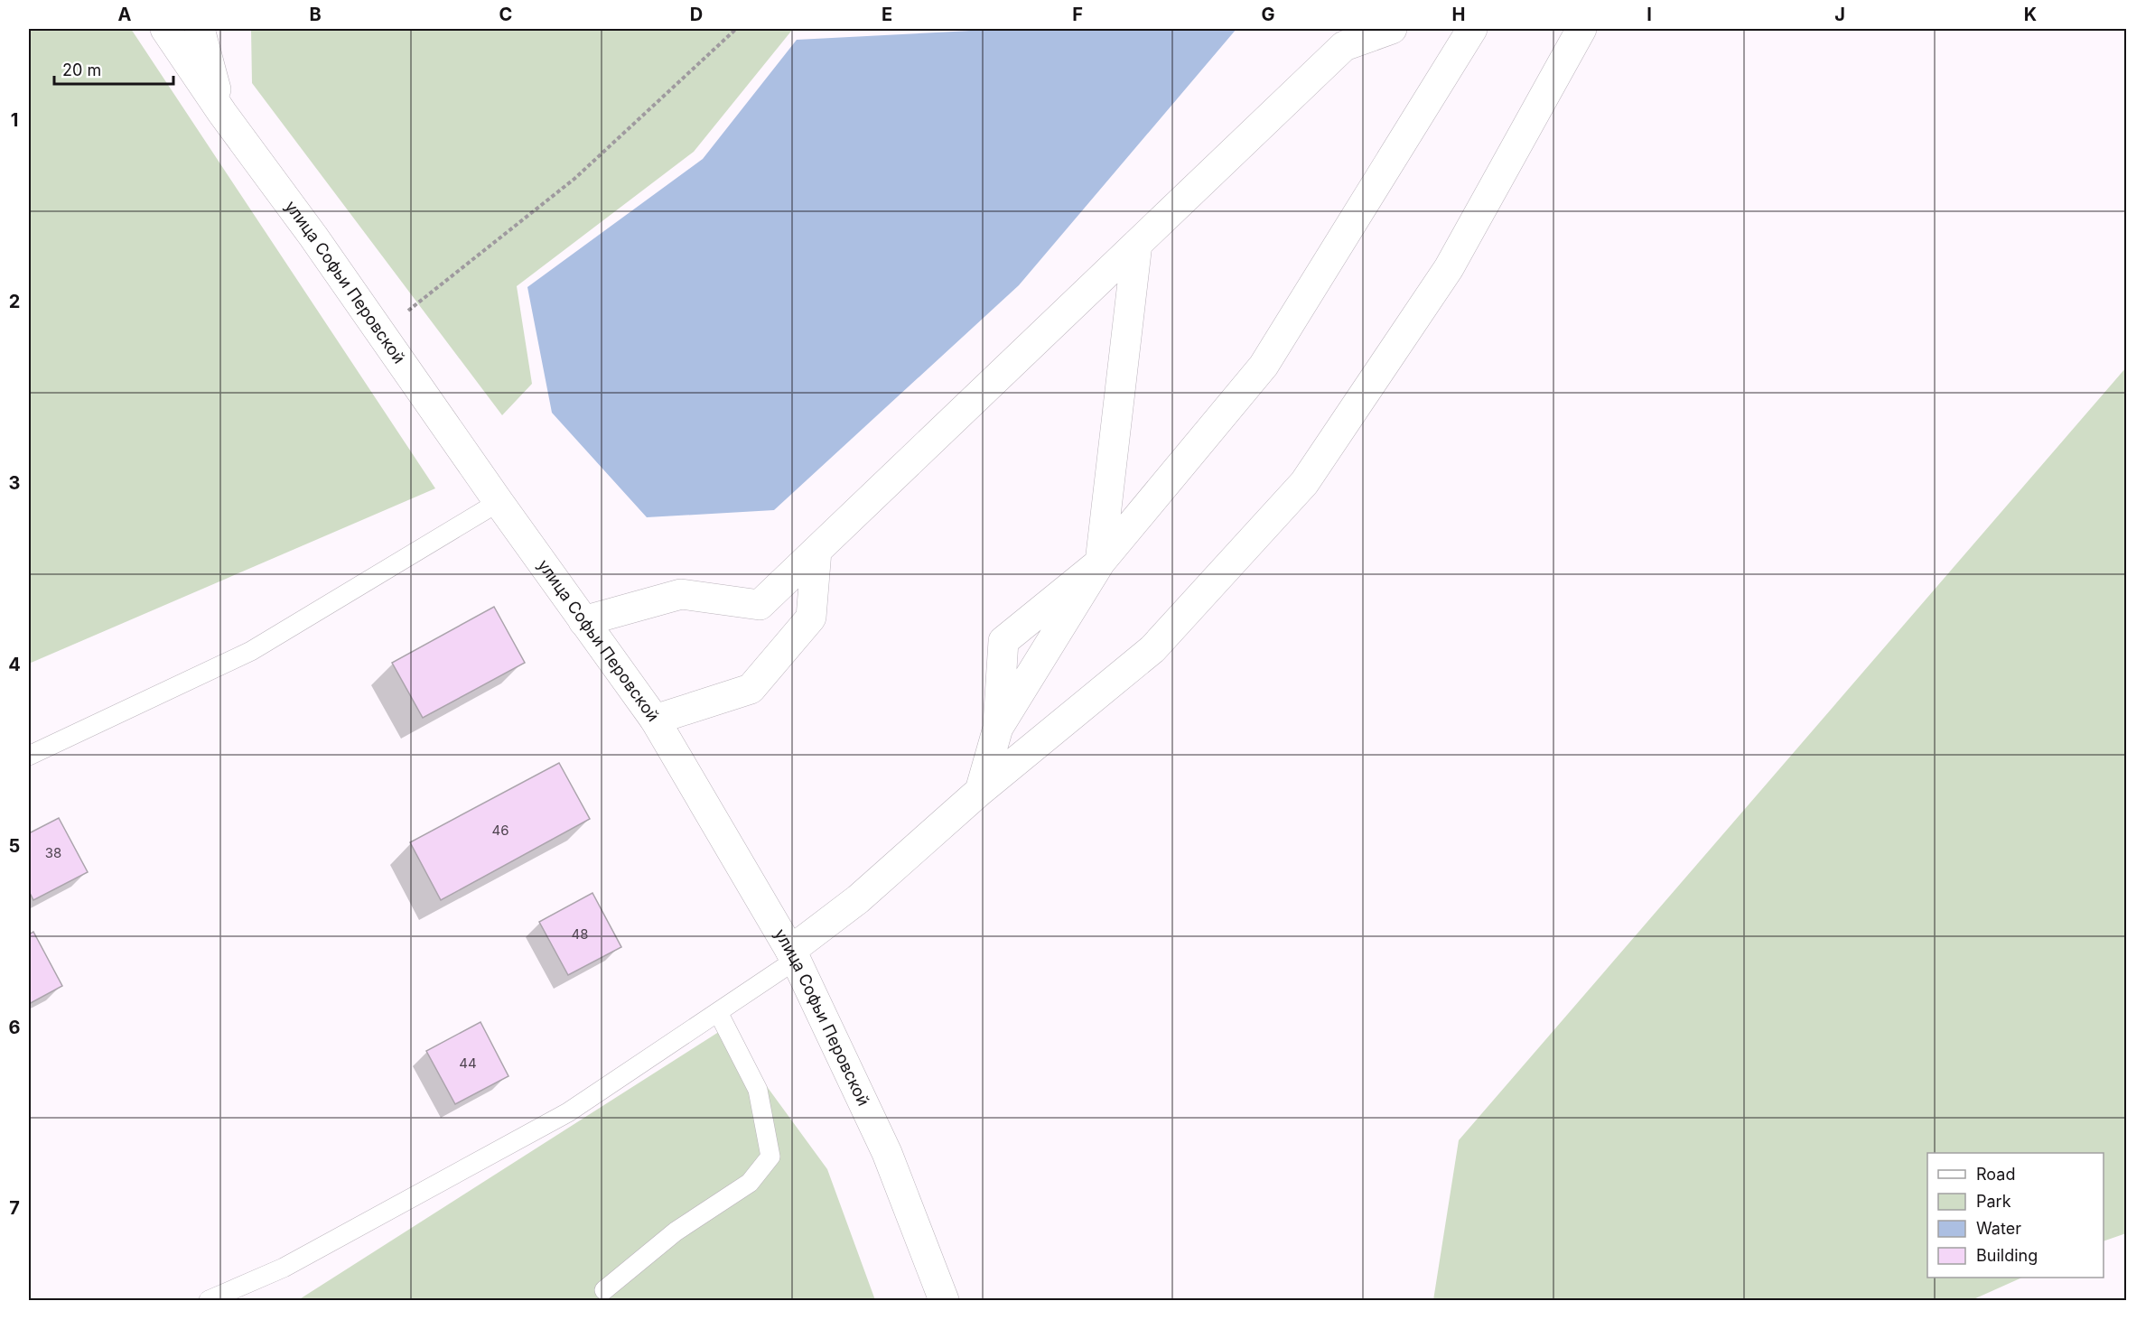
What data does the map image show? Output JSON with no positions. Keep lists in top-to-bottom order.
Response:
{
  "streets": {
    "street": ["улица Софьи Перовской"]
  },
  "house_numbers": [
    "46",
    "38",
    "48",
    "44"
  ],
  "legend": [
    "Road",
    "Park",
    "Water",
    "Building"
  ],
  "scale_bar": "20 m",
  "grid": {
    "columns": [
      "A",
      "B",
      "C",
      "D",
      "E",
      "F",
      "G",
      "H",
      "I",
      "J",
      "K"
    ],
    "rows": [
      "1",
      "2",
      "3",
      "4",
      "5",
      "6",
      "7"
    ]
  }
}
